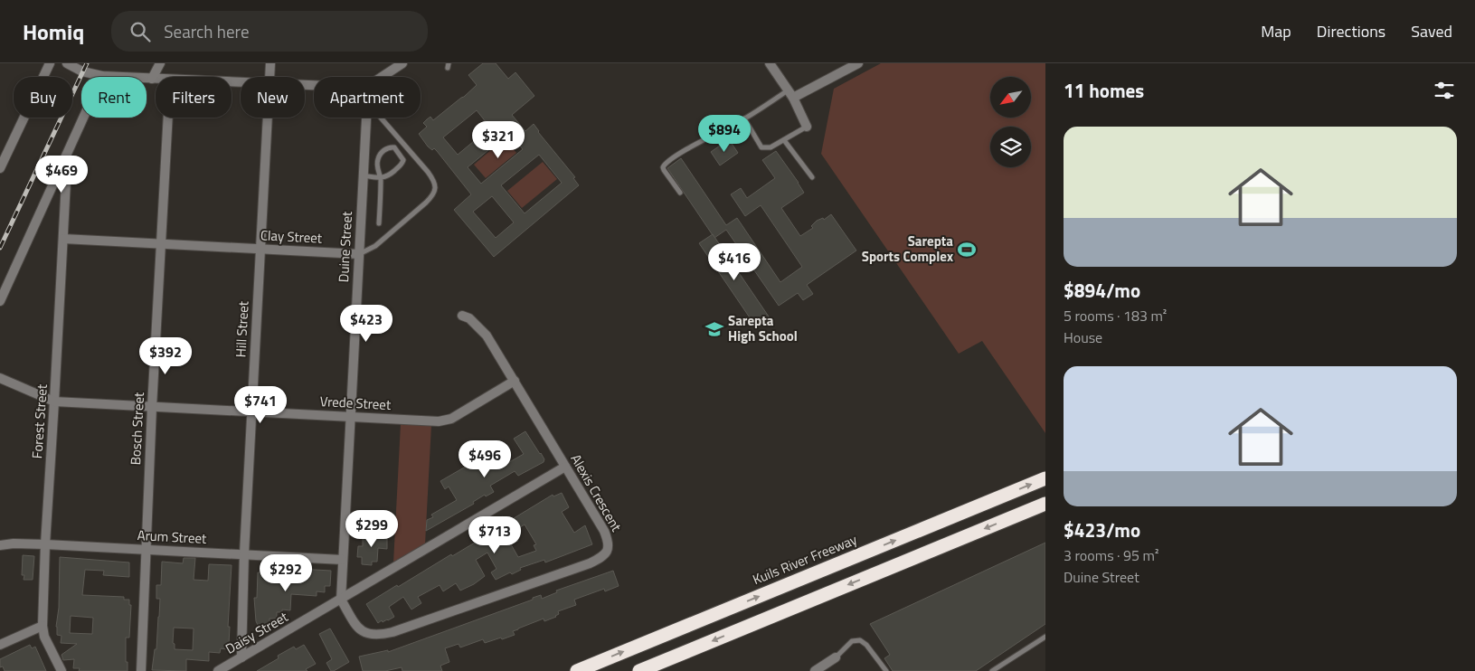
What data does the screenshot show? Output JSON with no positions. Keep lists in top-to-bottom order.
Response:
{
  "streets": {
    "highway": ["Kuils River Freeway"],
    "street": [
      "Clay Street",
      "Duine Street",
      "Hill Street",
      "Vrede Street",
      "Forest Street",
      "Bosch Street",
      "Alexis Crescent",
      "Arum Street",
      "Daisy Street"
    ]
  },
  "crossings": [
    ["Clay Street", "Duine Street"],
    ["Clay Street", "Hill Street"],
    ["Clay Street", "Forest Street"],
    ["Clay Street", "Bosch Street"],
    ["Duine Street", "Vrede Street"],
    ["Duine Street", "Alexis Crescent"],
    ["Duine Street", "Arum Street"],
    ["Duine Street", "Daisy Street"],
    ["Hill Street", "Vrede Street"],
    ["Hill Street", "Arum Street"],
    ["Hill Street", "Daisy Street"],
    ["Vrede Street", "Forest Street"],
    ["Vrede Street", "Bosch Street"],
    ["Vrede Street", "Alexis Crescent"],
    ["Forest Street", "Arum Street"],
    ["Bosch Street", "Arum Street"],
    ["Alexis Crescent", "Daisy Street"]
  ],
  "places": {
    "sports": ["Sarepta Sports Complex"],
    "school or university": ["Sarepta High School"]
  },
  "north": "bottom left",
  "page": {
    "header": "Homiq",
    "search": "Search here",
    "nav": ["Map", "Directions", "Saved"],
    "heading": "11 homes",
    "chip": [
      "Buy",
      "Rent",
      "Filters",
      "New",
      "Apartment"
    ],
    "price": [
      "$894",
      "$321",
      "$469",
      "$416",
      "$423",
      "$392",
      "$741",
      "$496",
      "$299",
      "$713",
      "$292"
    ],
    "list": [
      {
        "name": "$894/mo",
        "note": "5 rooms · 183 m² · House"
      },
      {
        "name": "$423/mo",
        "note": "3 rooms · 95 m² · Duine Street"
      }
    ]
  }
}
